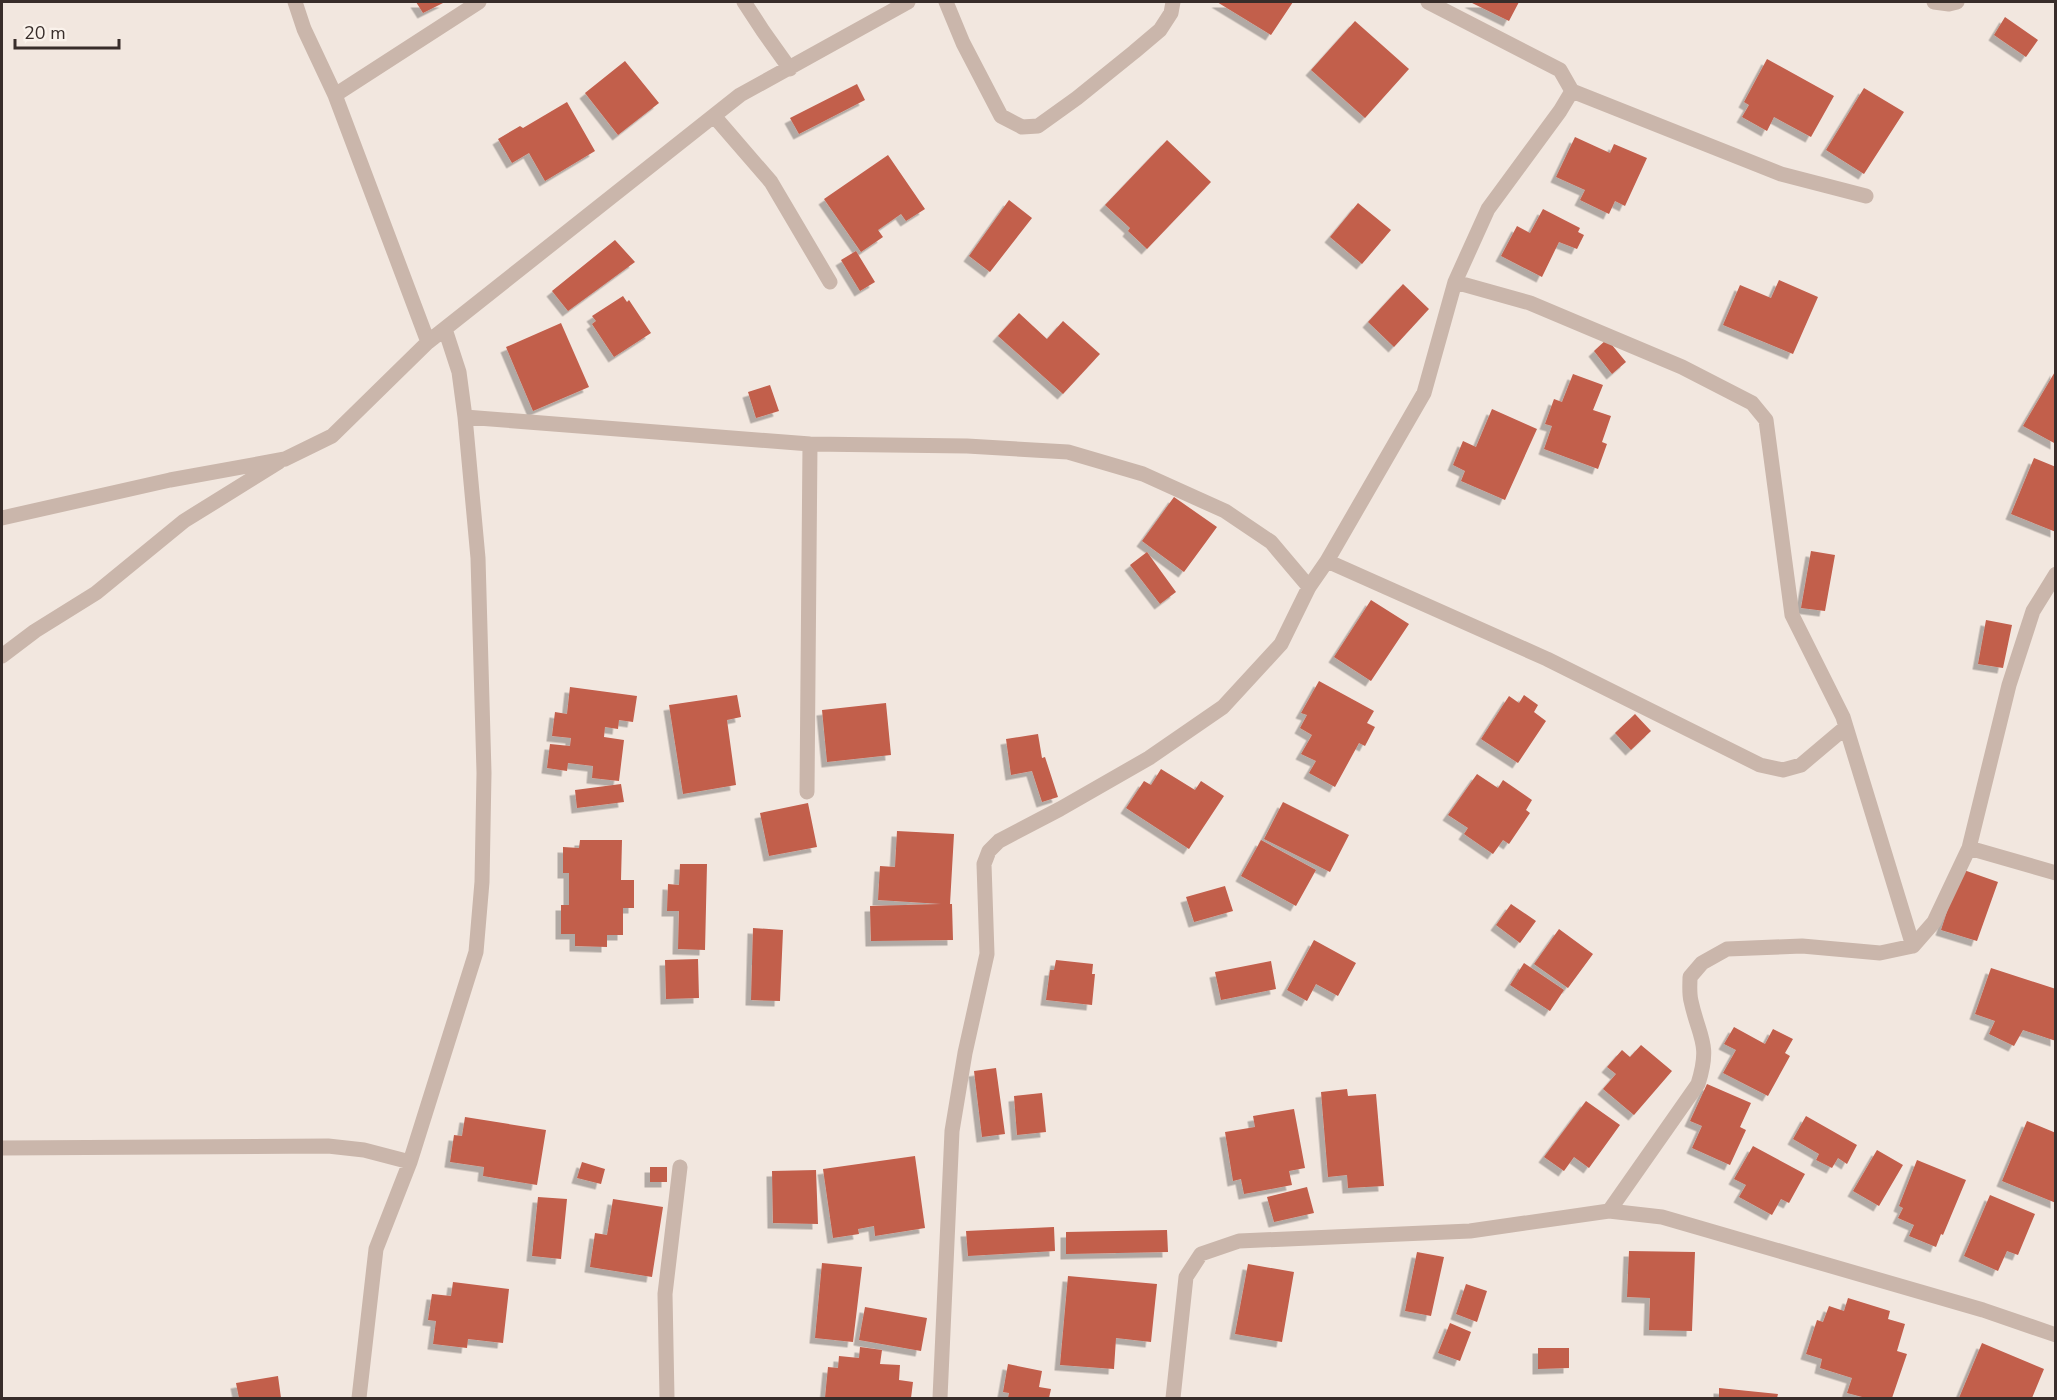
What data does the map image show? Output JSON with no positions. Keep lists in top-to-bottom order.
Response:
{
  "scale_bar": "20 m"
}
